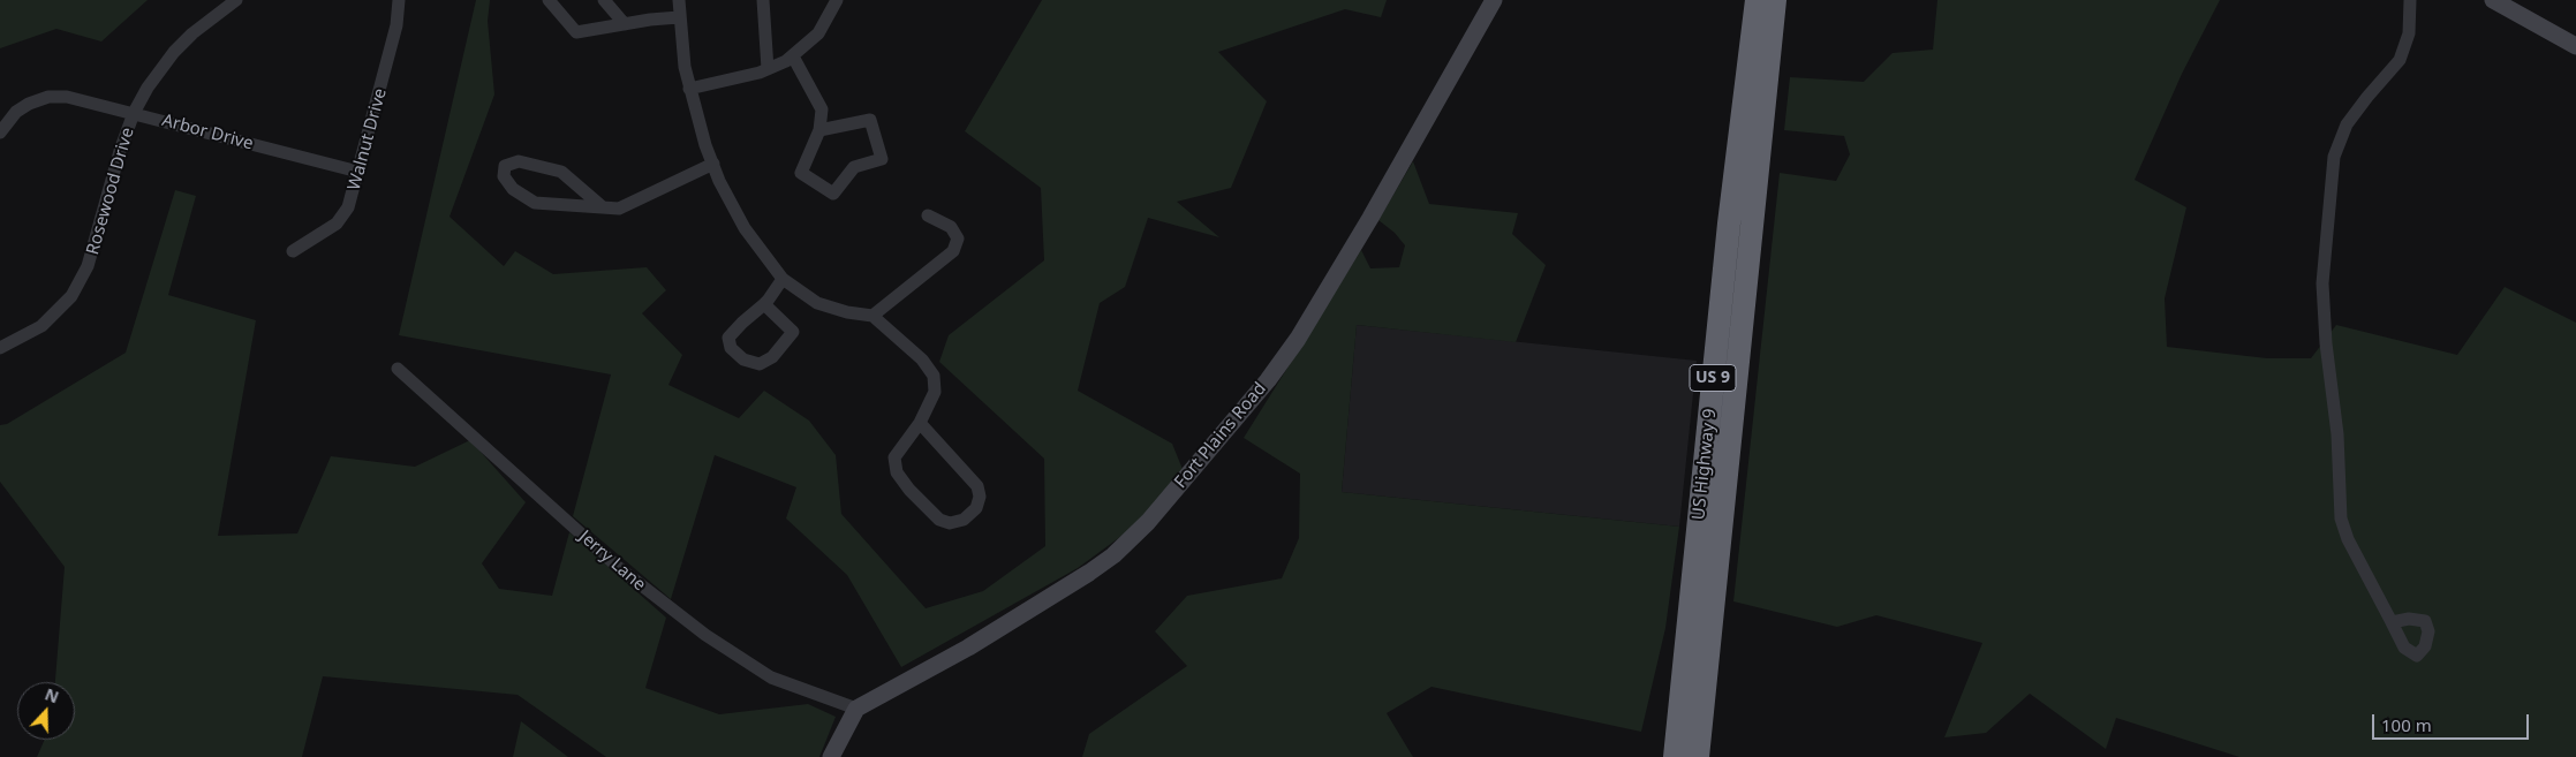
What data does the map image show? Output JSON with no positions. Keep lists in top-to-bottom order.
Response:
{
  "streets": {
    "highway": ["US 9", "US Highway 9"],
    "street": [
      "Arbor Drive",
      "Walnut Drive",
      "Rosewood Drive",
      "Fort Plains Road",
      "Jerry Lane"
    ]
  },
  "crossings": [
    ["Arbor Drive", "Walnut Drive"],
    ["Arbor Drive", "Rosewood Drive"],
    ["Fort Plains Road", "Jerry Lane"]
  ],
  "scale_bar": "100 m",
  "north": "top"
}
